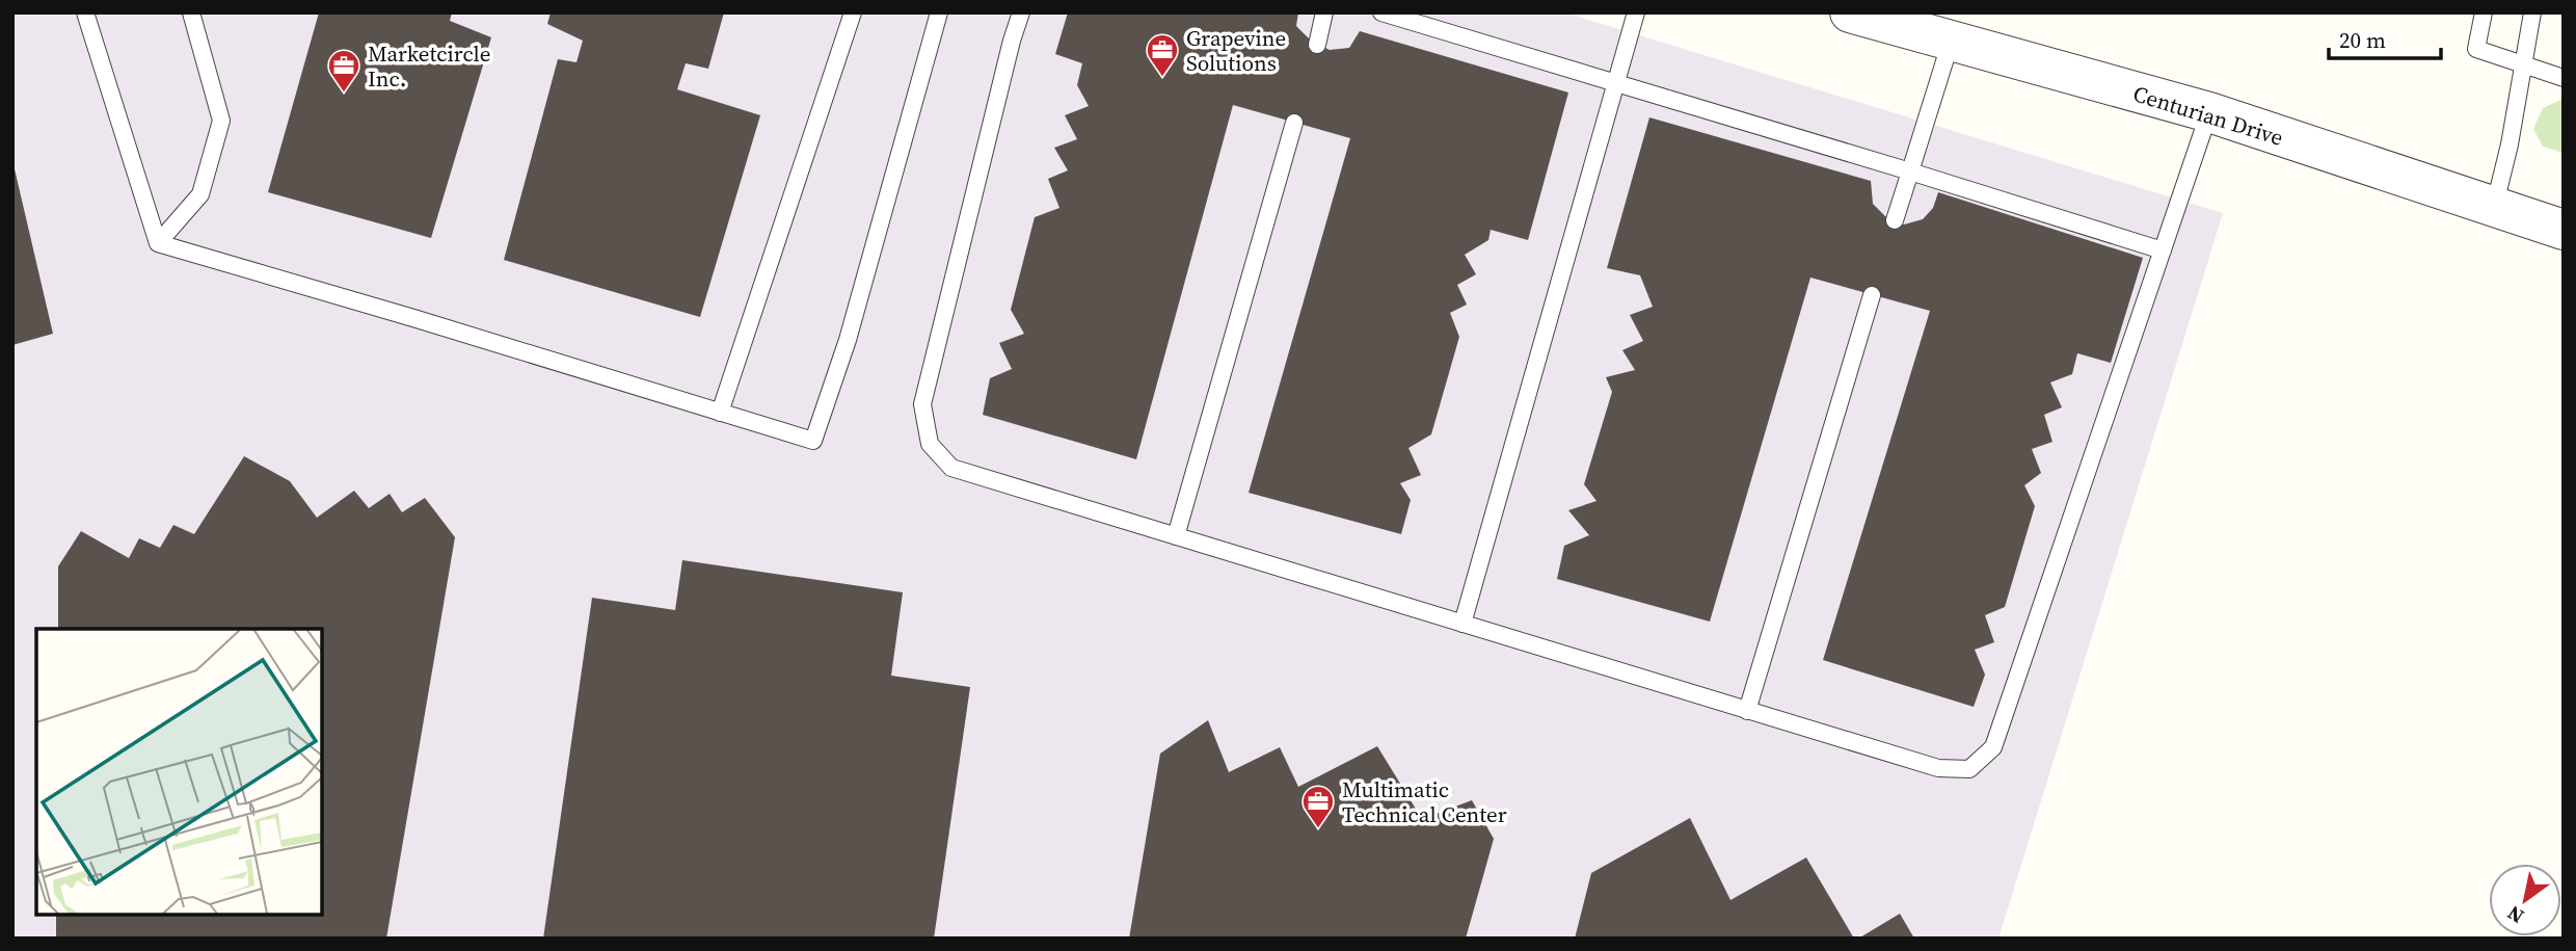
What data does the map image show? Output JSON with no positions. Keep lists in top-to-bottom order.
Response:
{
  "streets": {
    "street": ["Centurian Drive"]
  },
  "places": {
    "office": ["Grapevine Solutions", "Marketcircle Inc.", "Multimatic Technical Center"]
  },
  "scale_bar": "20 m",
  "north": "bottom left"
}
